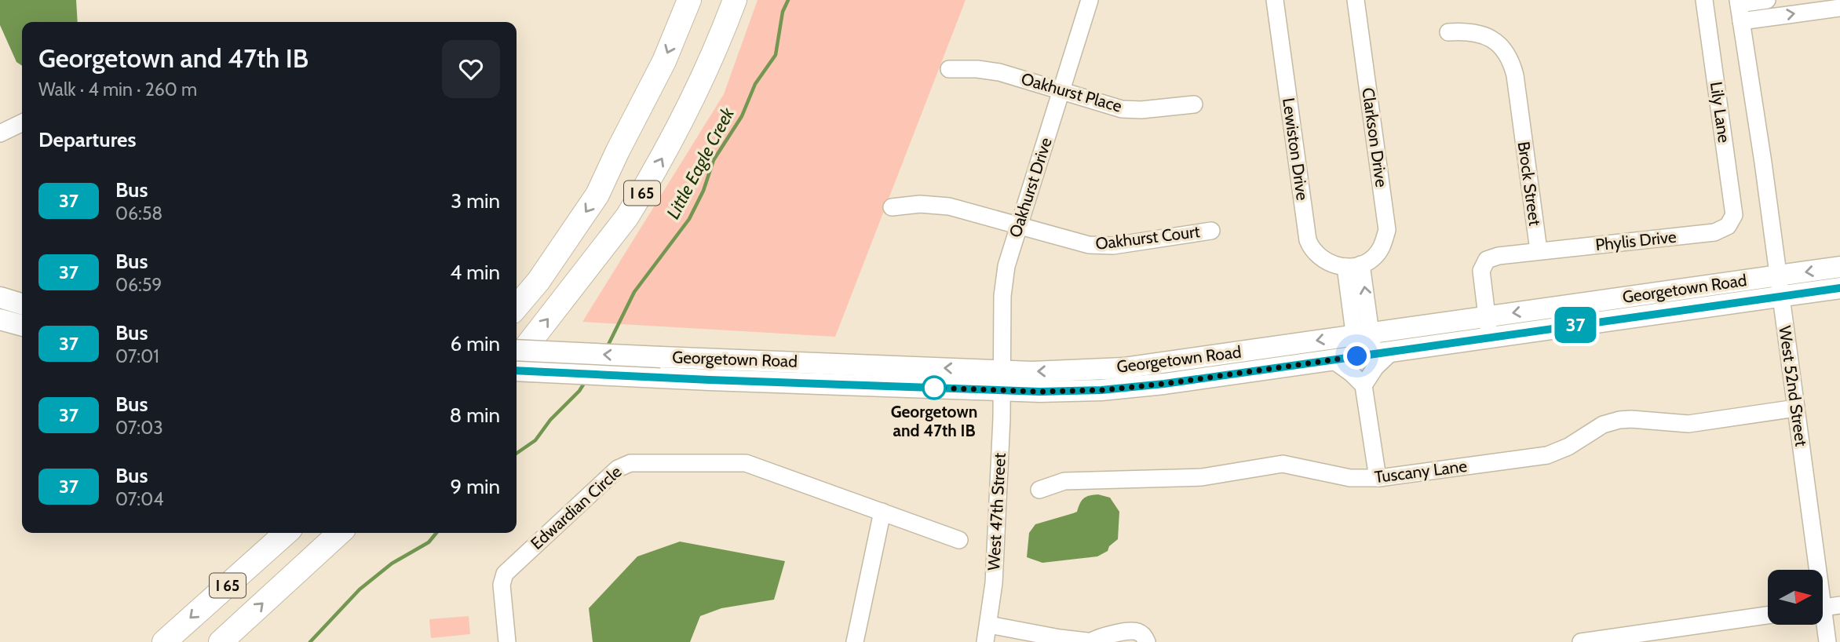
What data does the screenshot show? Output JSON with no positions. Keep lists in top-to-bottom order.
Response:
{
  "streets": {
    "highway": ["I 65"],
    "main road": ["Georgetown Road"],
    "street": [
      "Oakhurst Place",
      "Lily Lane",
      "Clarkson Drive",
      "Lewiston Drive",
      "Brock Street",
      "Oakhurst Drive",
      "Oakhurst Court",
      "Phylis Drive",
      "West 52nd Street",
      "Tuscany Lane",
      "Edwardian Circle",
      "West 47th Street"
    ]
  },
  "crossings": [
    ["Oakhurst Place", "Oakhurst Drive"],
    ["Lily Lane", "Phylis Drive"],
    ["Clarkson Drive", "Lewiston Drive"],
    ["Brock Street", "Phylis Drive"],
    ["Oakhurst Drive", "Oakhurst Court"],
    ["Oakhurst Drive", "Georgetown Road"],
    ["Oakhurst Drive", "West 47th Street"],
    ["Georgetown Road", "West 52nd Street"],
    ["Georgetown Road", "West 47th Street"],
    ["West 52nd Street", "Tuscany Lane"]
  ],
  "water": ["Little Eagle Creek"],
  "places": ["Georgetown and 47th IB"],
  "lines": ["bus line 37"],
  "north": "right",
  "page": {
    "on_map": "37",
    "heading": [
      ["Georgetown and 47th IB", "Walk · 4 min · 260 m"],
      "Departures"
    ],
    "list": [
      {
        "mark": "37",
        "name": "Bus",
        "note": "06:58",
        "value": "3 min"
      },
      {
        "mark": "37",
        "name": "Bus",
        "note": "06:59",
        "value": "4 min"
      },
      {
        "mark": "37",
        "name": "Bus",
        "note": "07:01",
        "value": "6 min"
      },
      {
        "mark": "37",
        "name": "Bus",
        "note": "07:03",
        "value": "8 min"
      },
      {
        "mark": "37",
        "name": "Bus",
        "note": "07:04",
        "value": "9 min"
      }
    ]
  }
}
